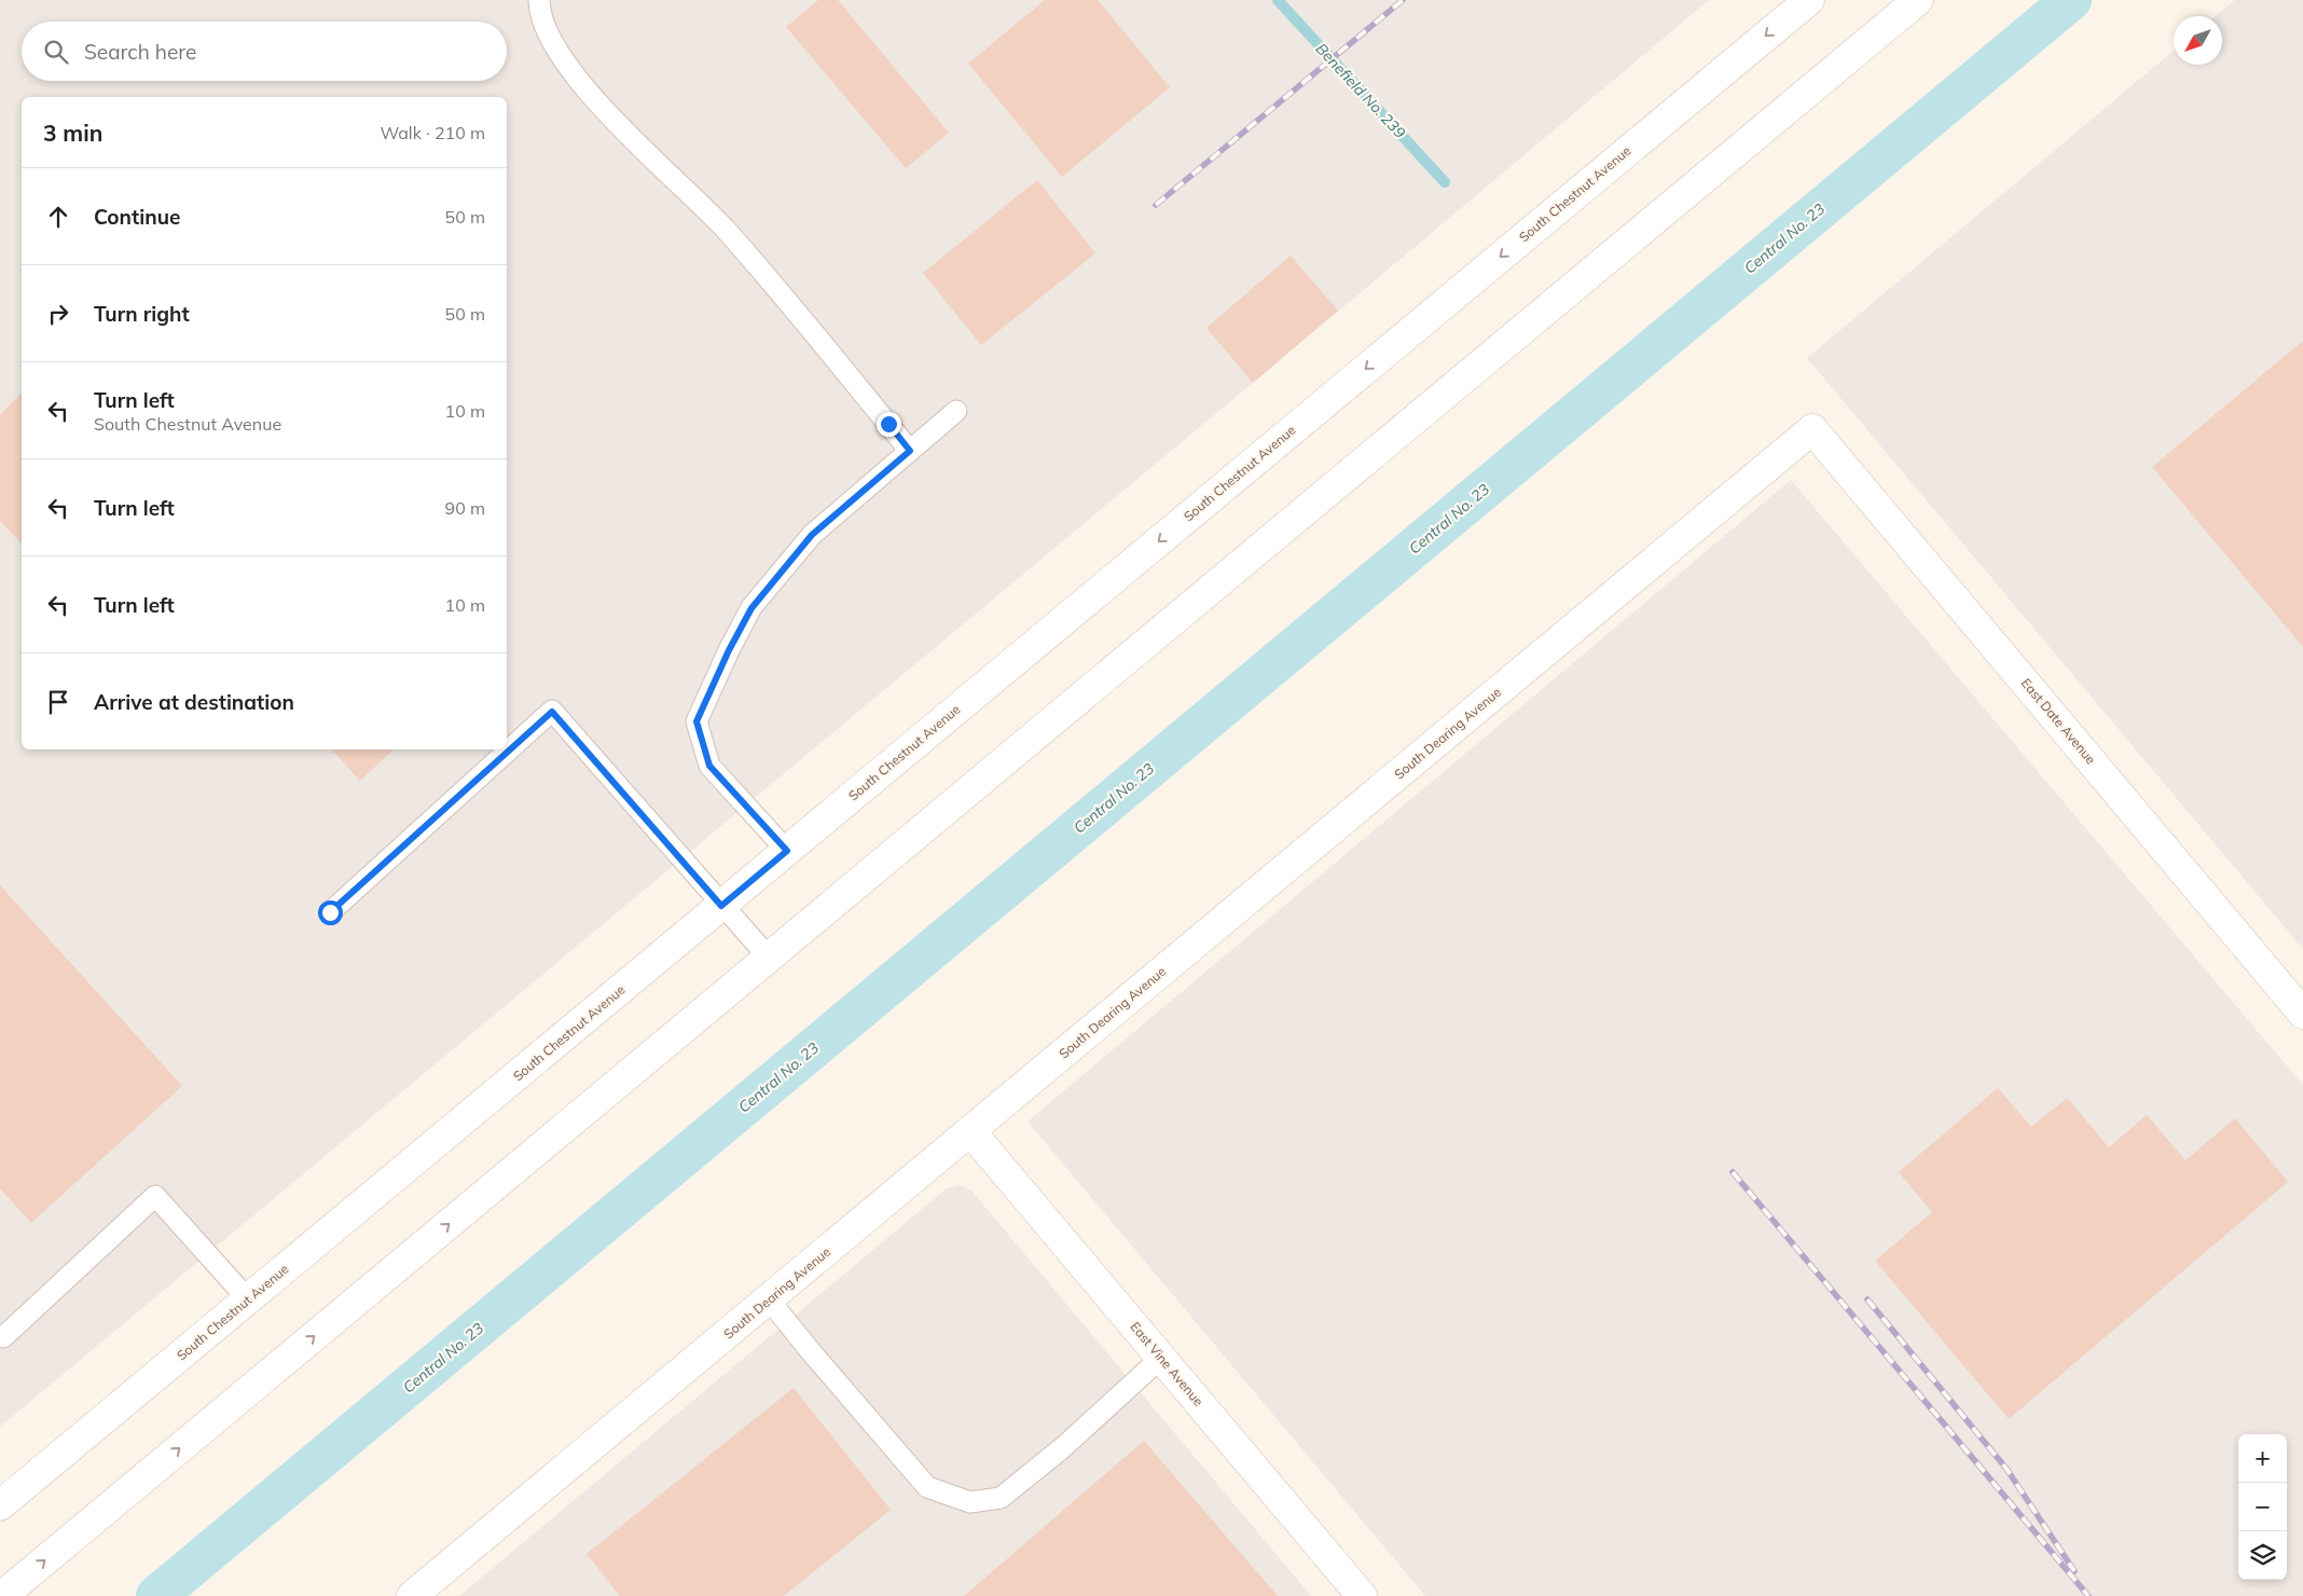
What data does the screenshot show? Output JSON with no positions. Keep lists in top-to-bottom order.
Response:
{
  "streets": {
    "main road": [
      "South Chestnut Avenue",
      "East Date Avenue",
      "South Dearing Avenue",
      "East Vine Avenue"
    ]
  },
  "crossings": [
    ["East Date Avenue", "South Dearing Avenue"],
    ["South Dearing Avenue", "East Vine Avenue"]
  ],
  "water": ["Benefield No. 239", "Central No. 23"],
  "north": "bottom left",
  "page": {
    "search": "Search here",
    "heading": ["3 min", "Walk · 210 m"],
    "list": [
      ["Continue", "50 m"],
      ["Turn right", "50 m"],
      ["Turn left", "South Chestnut Avenue", "10 m"],
      ["Turn left", "90 m"],
      ["Turn left", "10 m"],
      "Arrive at destination"
    ],
    "map_buttons": ["+", "−"]
  }
}
